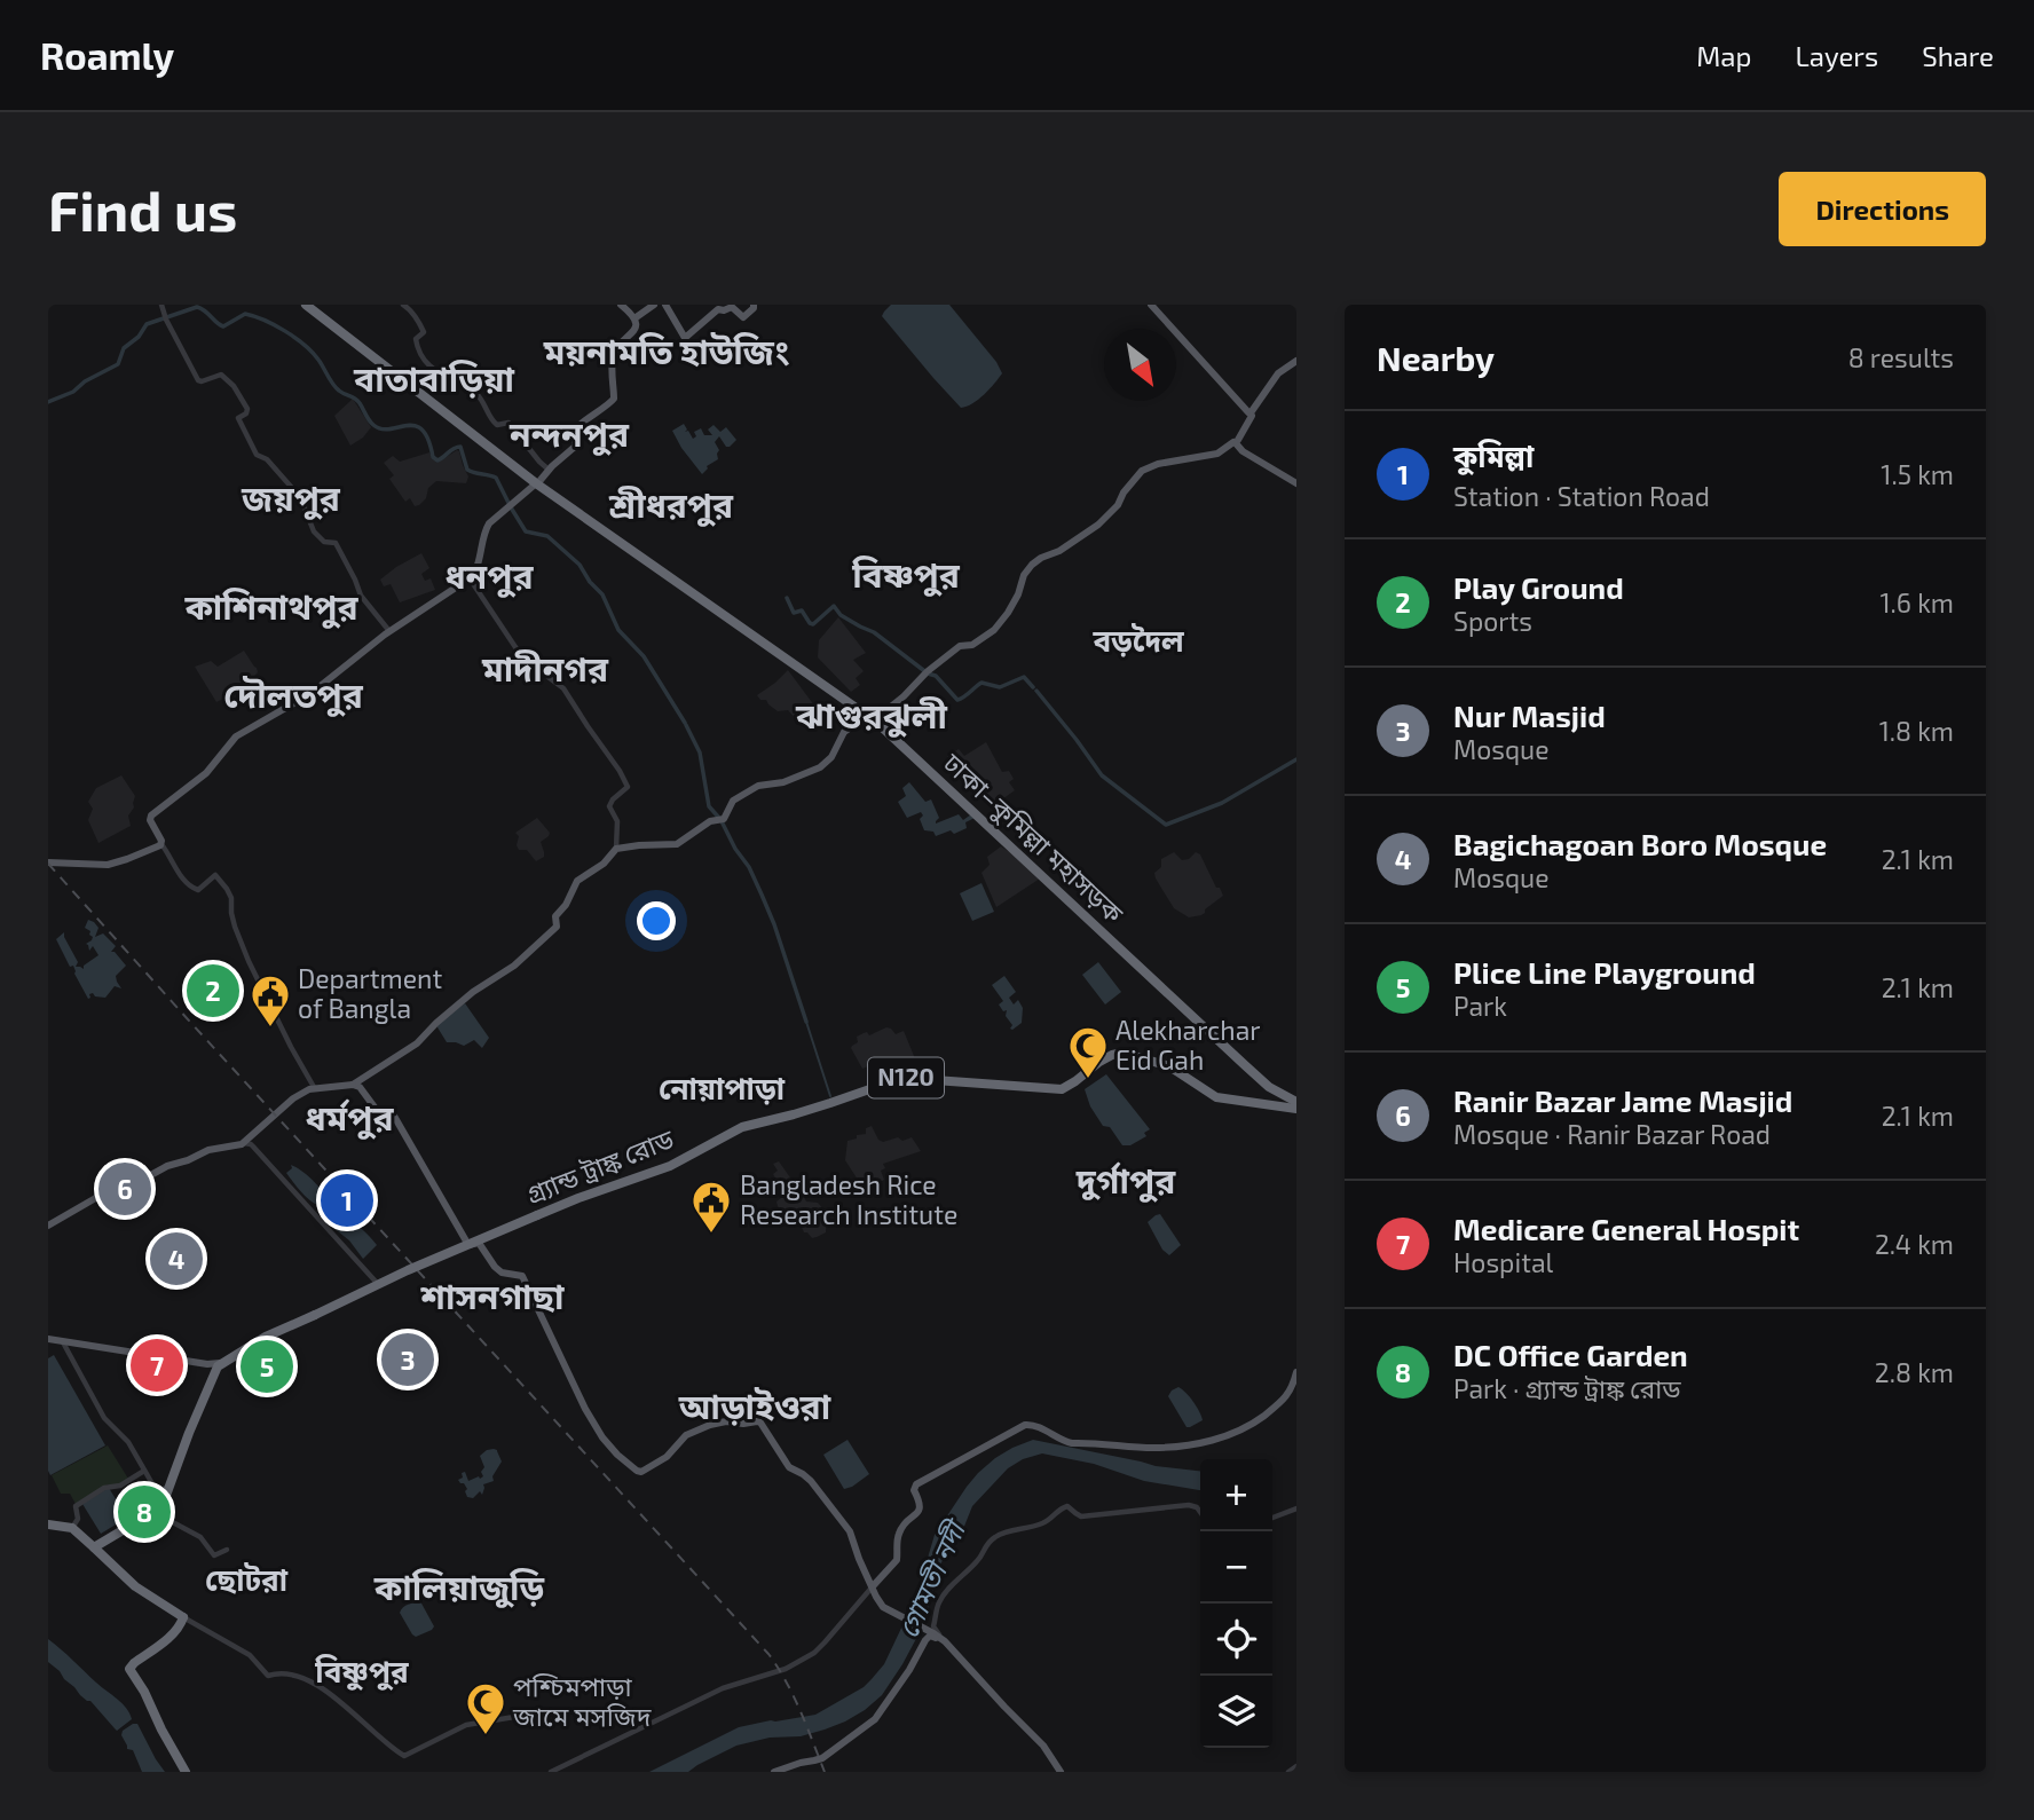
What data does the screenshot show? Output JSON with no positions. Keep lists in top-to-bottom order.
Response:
{
  "streets": {
    "highway": ["N120", "গ্র্যান্ড ট্রাঙ্ক রোড"]
  },
  "districts": [
    "ময়নামতি হাউজিং",
    "বাতাবাড়িয়া",
    "নন্দনপুর",
    "জয়পুর",
    "শ্রীধরপুর",
    "বিষ্ণপুর",
    "ধনপুর",
    "কাশিনাথপুর",
    "বড়দৈল",
    "মাদীনগর",
    "দৌলতপুর",
    "ঝাগুরঝুলী",
    "নোয়াপাড়া",
    "ধর্মপুর",
    "দুর্গাপুর",
    "শাসনগাছা",
    "আড়াইওরা",
    "ছোটরা",
    "কালিয়াজুড়ি",
    "বিষ্ণুপুর"
  ],
  "water": ["গোমতী নদী"],
  "places": {
    "public building": ["Department of Bangla", "Bangladesh Rice Research Institute"],
    "mosque": ["Alekharchar Eid Gah", "পশ্চিমপাড়া জামে মসজিদ"]
  },
  "north": "bottom right",
  "page": {
    "header": "Roamly",
    "nav": ["Map", "Layers", "Share"],
    "buttons": "Directions",
    "title": "Find us",
    "heading": ["Nearby", "8 results"],
    "list": [
      {
        "mark": "1",
        "name": "কুমিল্লা",
        "note": "Station · Station Road",
        "value": "1.5 km"
      },
      {
        "mark": "2",
        "name": "Play Ground",
        "note": "Sports",
        "value": "1.6 km"
      },
      {
        "mark": "3",
        "name": "Nur Masjid",
        "note": "Mosque",
        "value": "1.8 km"
      },
      {
        "mark": "4",
        "name": "Bagichagoan Boro Mosque",
        "note": "Mosque",
        "value": "2.1 km"
      },
      {
        "mark": "5",
        "name": "Plice Line Playground",
        "note": "Park",
        "value": "2.1 km"
      },
      {
        "mark": "6",
        "name": "Ranir Bazar Jame Masjid",
        "note": "Mosque · Ranir Bazar Road",
        "value": "2.1 km"
      },
      {
        "mark": "7",
        "name": "Medicare General Hospit",
        "note": "Hospital",
        "value": "2.4 km"
      },
      {
        "mark": "8",
        "name": "DC Office Garden",
        "note": "Park · গ্র্যান্ড ট্রাঙ্ক রোড",
        "value": "2.8 km"
      }
    ],
    "pins": [
      "2",
      "6",
      "1",
      "4",
      "3",
      "7",
      "5",
      "8"
    ],
    "map_buttons": ["+", "−"]
  }
}
